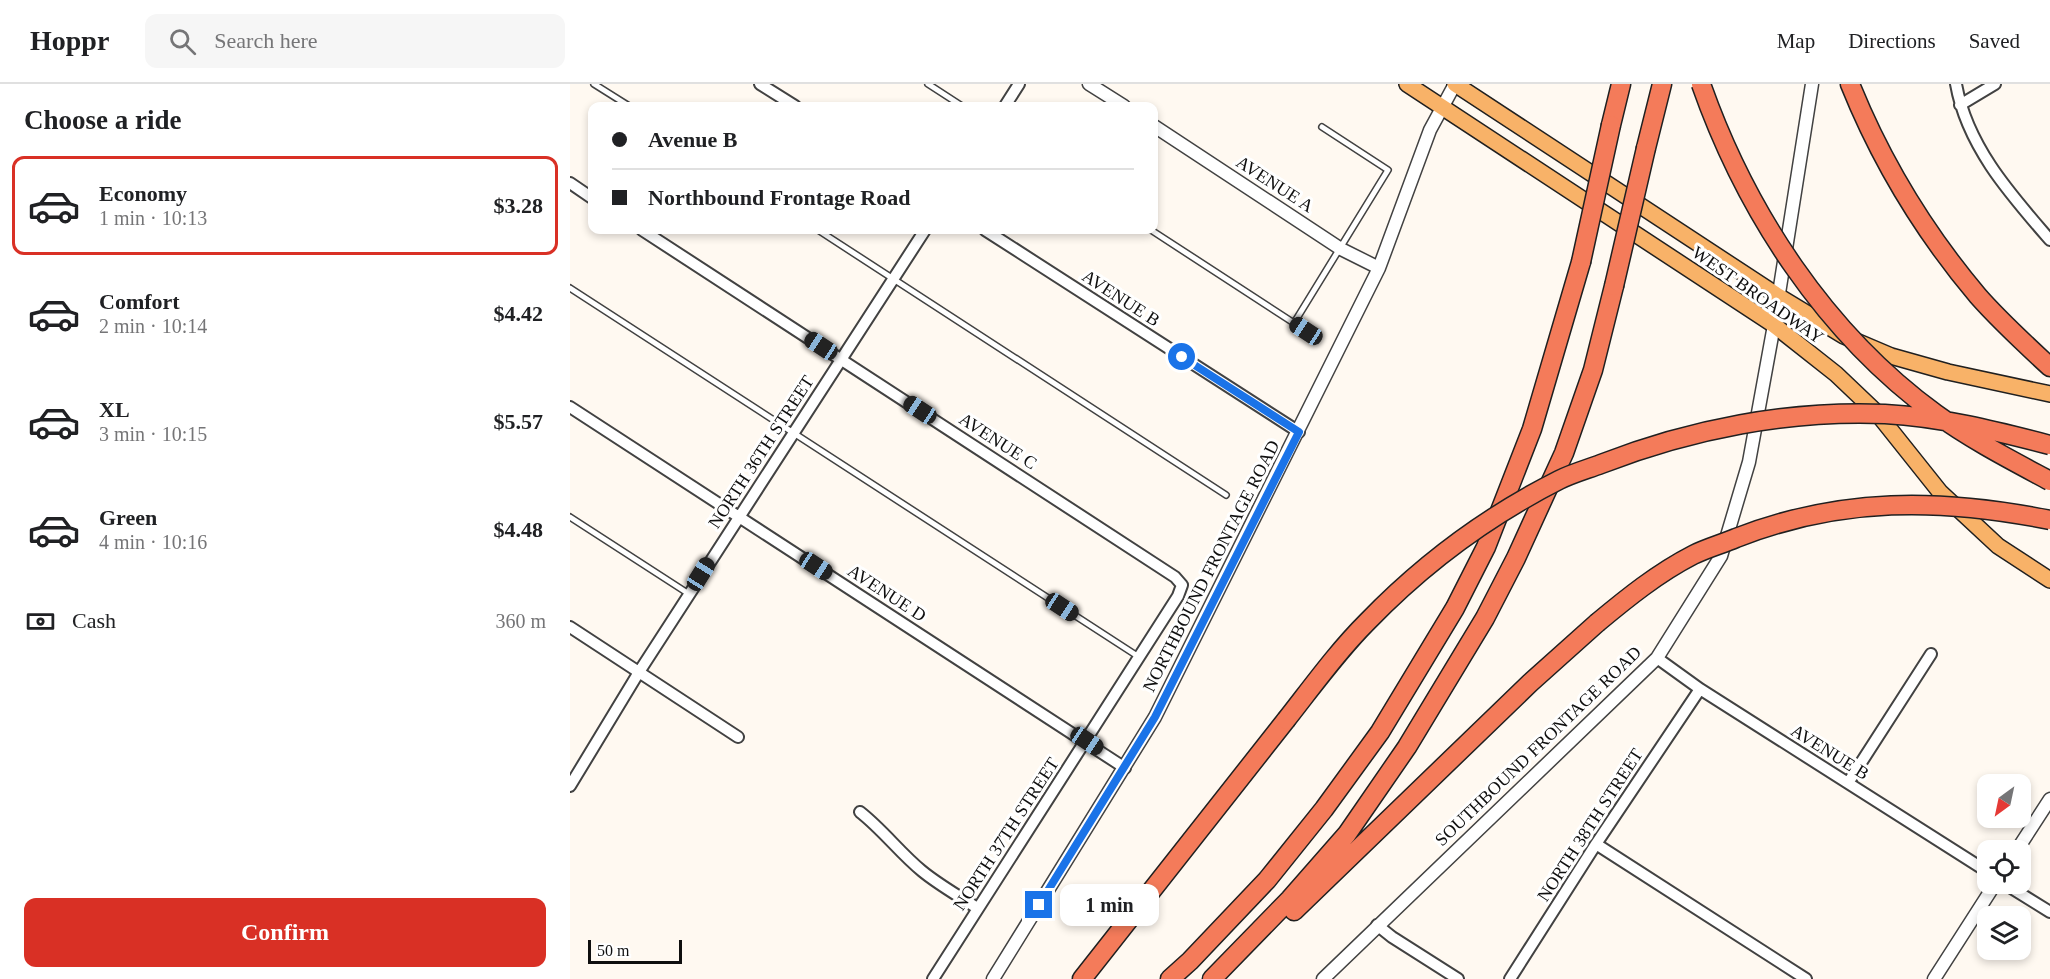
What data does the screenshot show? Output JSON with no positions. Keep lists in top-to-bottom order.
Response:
{
  "streets": {
    "main road": ["WEST BROADWAY"],
    "street": [
      "AVENUE A",
      "AVENUE B",
      "AVENUE C",
      "NORTH 36TH STREET",
      "NORTHBOUND FRONTAGE ROAD",
      "AVENUE D",
      "SOUTHBOUND FRONTAGE ROAD",
      "NORTH 38TH STREET",
      "NORTH 37TH STREET"
    ]
  },
  "crossings": [
    ["AVENUE A", "NORTHBOUND FRONTAGE ROAD"],
    ["WEST BROADWAY", "NORTHBOUND FRONTAGE ROAD"],
    ["WEST BROADWAY", "SOUTHBOUND FRONTAGE ROAD"],
    ["AVENUE B", "NORTHBOUND FRONTAGE ROAD"],
    ["AVENUE B", "SOUTHBOUND FRONTAGE ROAD"],
    ["AVENUE B", "NORTH 38TH STREET"],
    ["AVENUE C", "NORTH 36TH STREET"],
    ["AVENUE C", "NORTH 37TH STREET"],
    ["NORTH 36TH STREET", "AVENUE D"],
    ["NORTHBOUND FRONTAGE ROAD", "AVENUE D"],
    ["AVENUE D", "NORTH 37TH STREET"]
  ],
  "scale_bar": "50 m",
  "north": "bottom left",
  "page": {
    "header": "Hoppr",
    "search": "Search here",
    "nav": ["Map", "Directions", "Saved"],
    "heading": "Choose a ride",
    "banner": ["Avenue B", "Northbound Frontage Road"],
    "list": [
      {
        "name": "Economy",
        "note": "1 min · 10:13",
        "value": "$3.28"
      },
      {
        "name": "Comfort",
        "note": "2 min · 10:14",
        "value": "$4.42"
      },
      {
        "name": "XL",
        "note": "3 min · 10:15",
        "value": "$5.57"
      },
      {
        "name": "Green",
        "note": "4 min · 10:16",
        "value": "$4.48"
      }
    ],
    "pay": ["Cash", "360 m"],
    "bubble": "1 min",
    "buttons": "Confirm",
    "scale": "50 m"
  }
}
